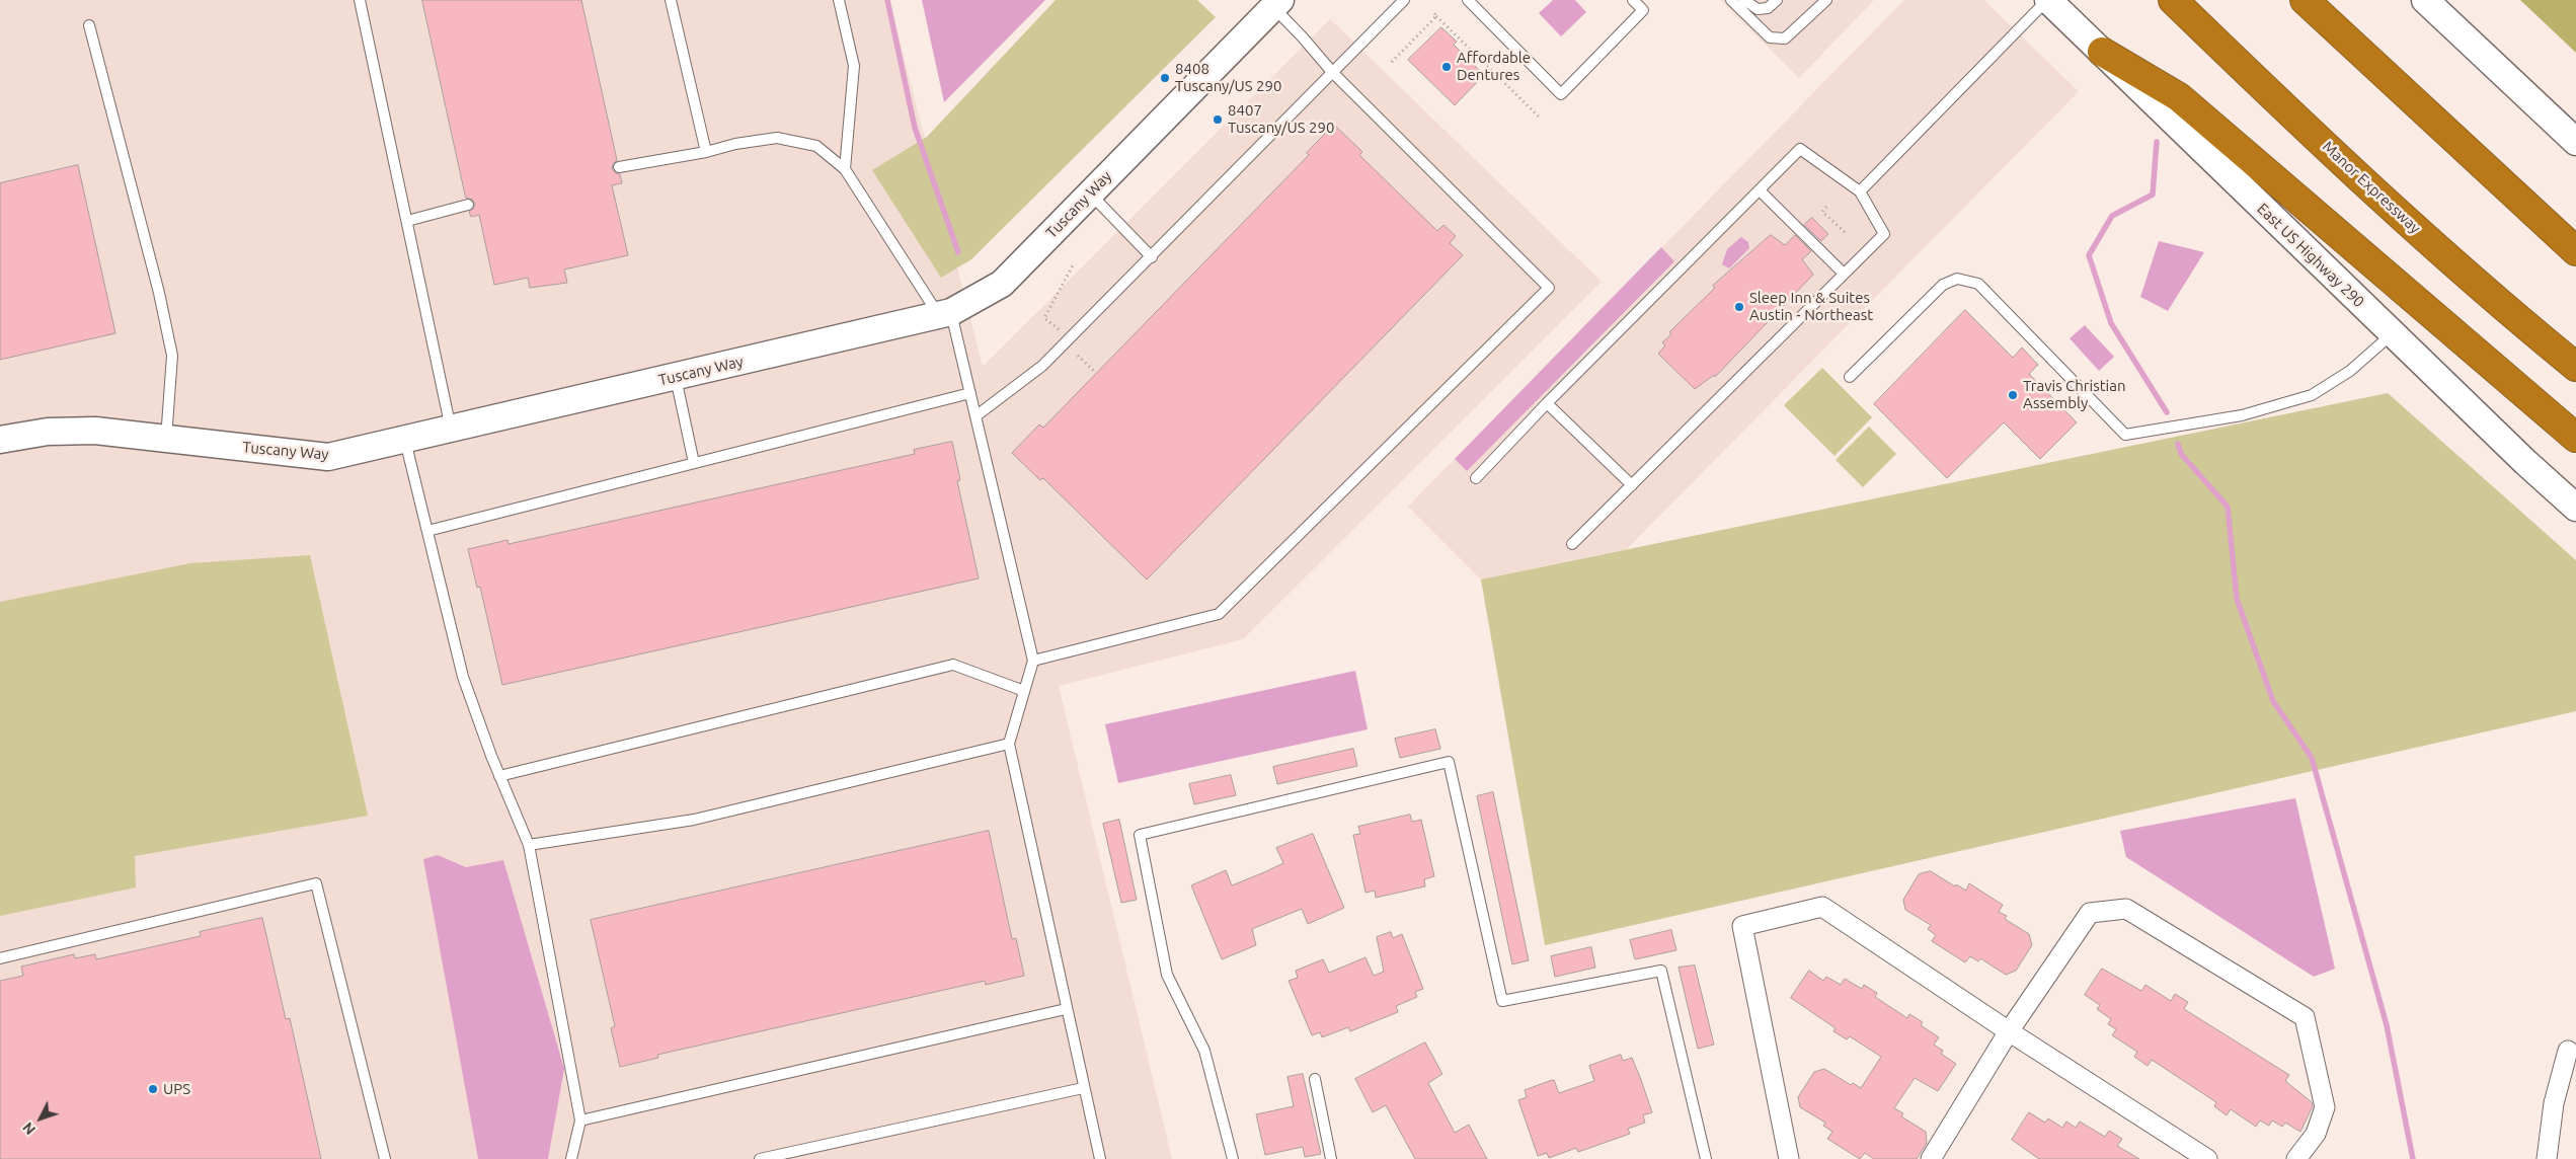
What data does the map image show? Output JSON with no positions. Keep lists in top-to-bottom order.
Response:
{
  "streets": {
    "highway": ["Manor Expressway"],
    "street": ["Tuscany Way", "East US Highway 290"]
  },
  "places": [
    "Affordable Dentures",
    "8408 Tuscany/US 290",
    "8407 Tuscany/US 290",
    "Sleep Inn & Suites Austin - Northeast",
    "Travis Christian Assembly",
    "UPS"
  ],
  "north": "bottom left"
}
